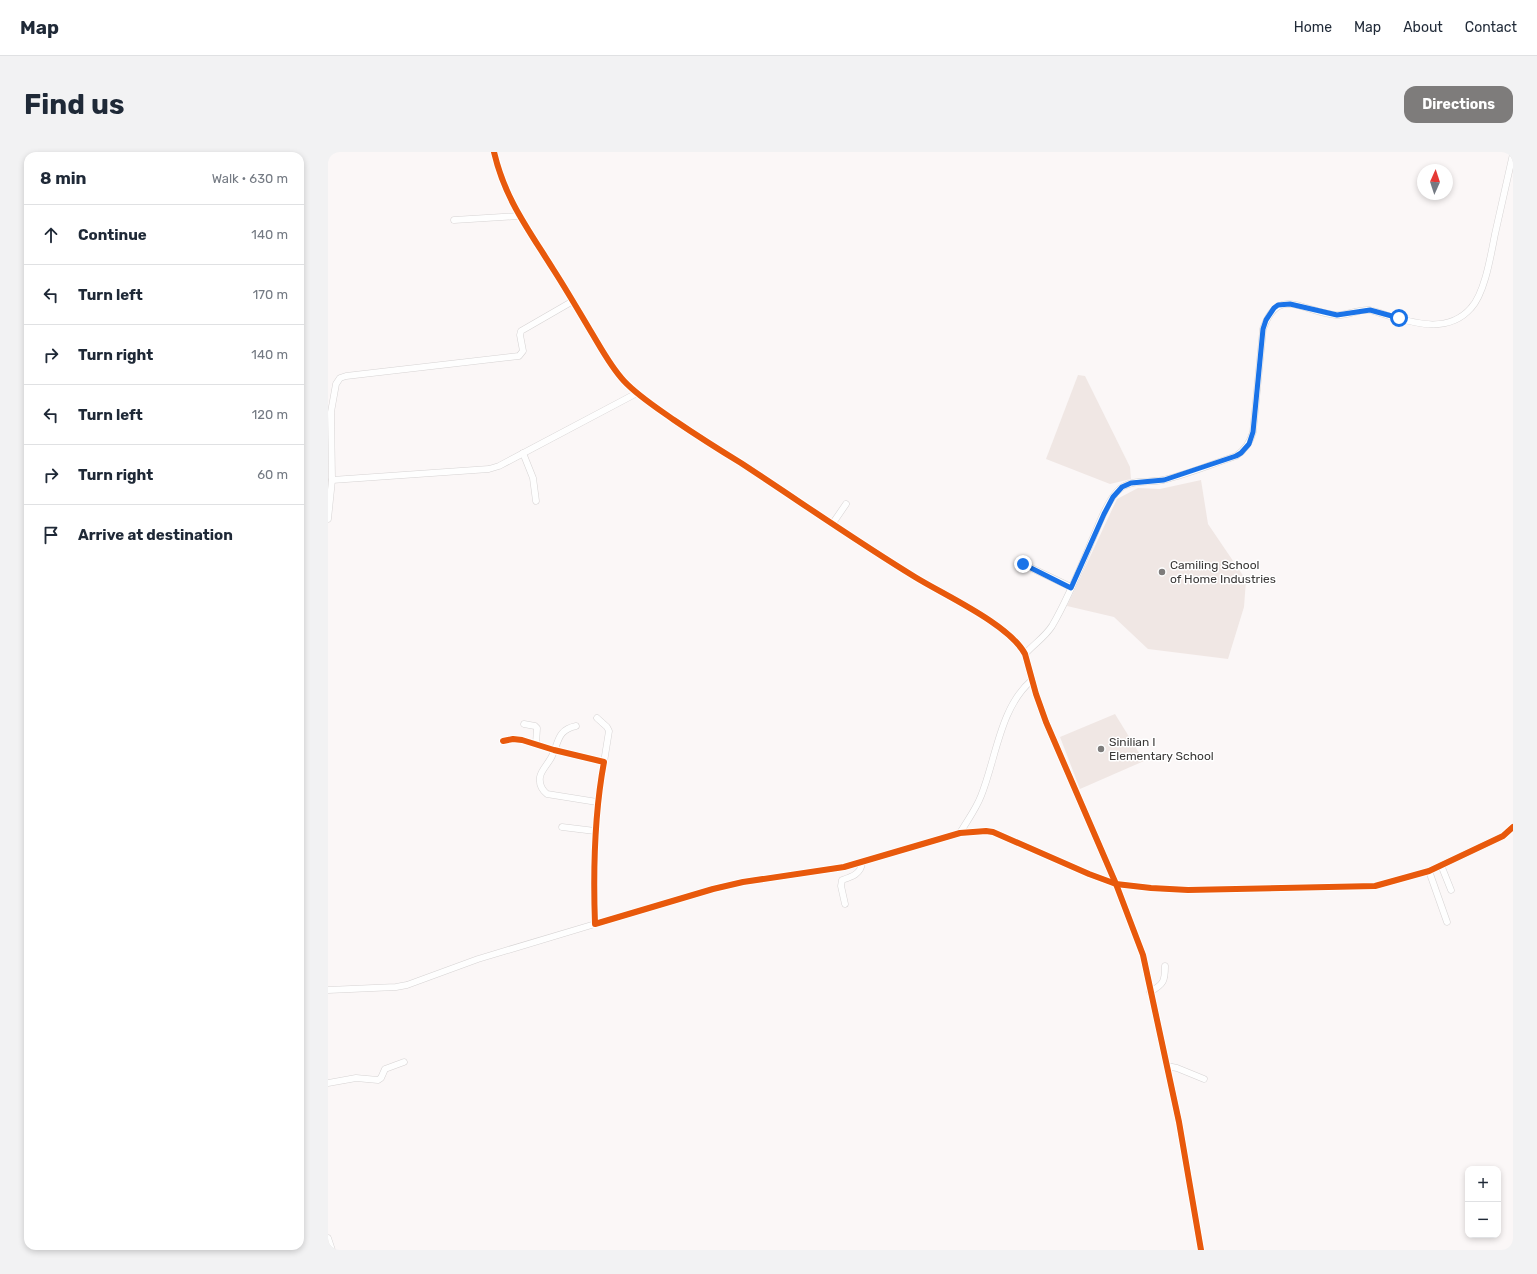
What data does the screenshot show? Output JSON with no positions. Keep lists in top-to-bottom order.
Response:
{
  "places": ["Camiling School of Home Industries", "Sinilian I Elementary School"],
  "north": "top",
  "page": {
    "header": "Map",
    "nav": [
      "Home",
      "Map",
      "About",
      "Contact"
    ],
    "buttons": "Directions",
    "title": "Find us",
    "heading": ["8 min", "Walk · 630 m"],
    "list": [
      ["Continue", "140 m"],
      ["Turn left", "170 m"],
      ["Turn right", "140 m"],
      ["Turn left", "120 m"],
      ["Turn right", "60 m"],
      "Arrive at destination"
    ],
    "map_buttons": ["+", "−"]
  }
}
